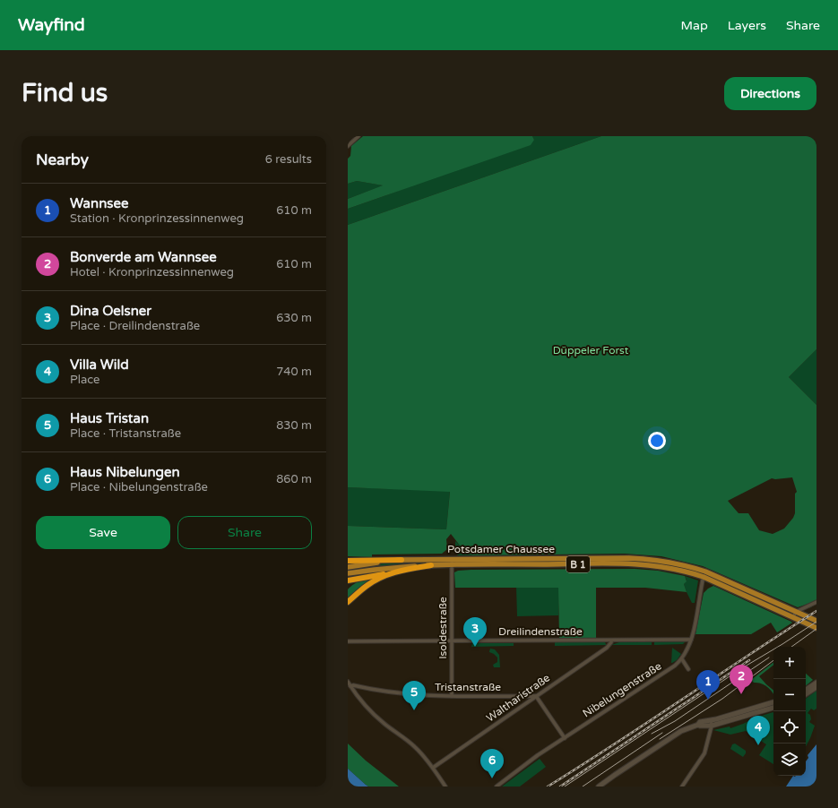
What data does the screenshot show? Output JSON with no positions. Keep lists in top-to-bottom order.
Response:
{
  "streets": {
    "main road": ["Potsdamer Chaussee", "B 1"],
    "street": [
      "Isoldestraße",
      "Dreilindenstraße",
      "Tristanstraße",
      "Nibelungenstraße",
      "Waltharistraße"
    ]
  },
  "crossings": [
    ["Potsdamer Chaussee", "B 1"],
    ["Potsdamer Chaussee", "Isoldestraße"],
    ["Potsdamer Chaussee", "Nibelungenstraße"],
    ["Isoldestraße", "Dreilindenstraße"],
    ["Isoldestraße", "Tristanstraße"],
    ["Dreilindenstraße", "Nibelungenstraße"],
    ["Dreilindenstraße", "Waltharistraße"],
    ["Tristanstraße", "Waltharistraße"]
  ],
  "parks": ["Düppeler Forst"],
  "page": {
    "header": "Wayfind",
    "nav": ["Map", "Layers", "Share"],
    "buttons": [
      "Directions",
      ["Save", "Share"]
    ],
    "title": "Find us",
    "heading": ["Nearby", "6 results"],
    "list": [
      {
        "mark": "1",
        "name": "Wannsee",
        "note": "Station · Kronprinzessinnenweg",
        "value": "610 m"
      },
      {
        "mark": "2",
        "name": "Bonverde am Wannsee",
        "note": "Hotel · Kronprinzessinnenweg",
        "value": "610 m"
      },
      {
        "mark": "3",
        "name": "Dina Oelsner",
        "note": "Place · Dreilindenstraße",
        "value": "630 m"
      },
      {
        "mark": "4",
        "name": "Villa Wild",
        "note": "Place",
        "value": "740 m"
      },
      {
        "mark": "5",
        "name": "Haus Tristan",
        "note": "Place · Tristanstraße",
        "value": "830 m"
      },
      {
        "mark": "6",
        "name": "Haus Nibelungen",
        "note": "Place · Nibelungenstraße",
        "value": "860 m"
      }
    ],
    "pins": [
      "3",
      "2",
      "1",
      "5",
      "4",
      "6"
    ],
    "map_buttons": ["+", "−"]
  }
}
